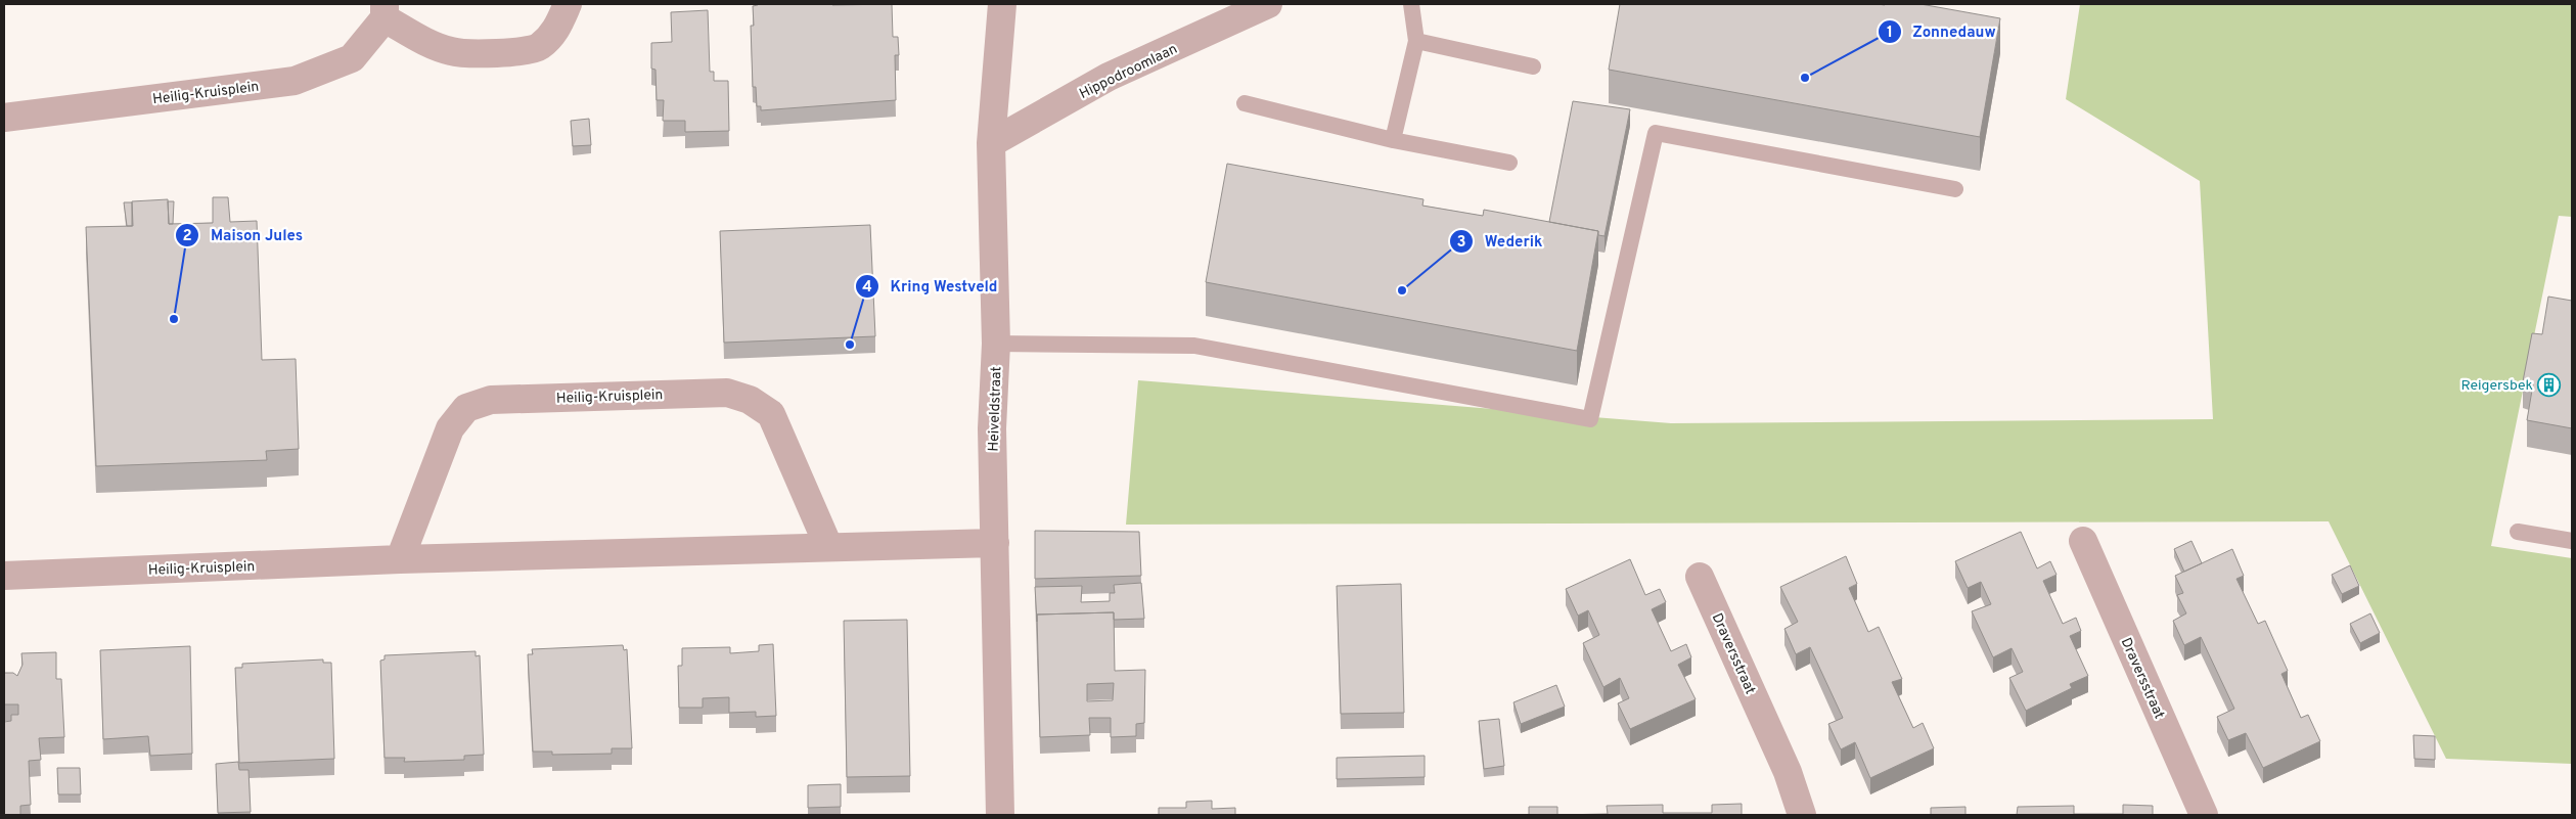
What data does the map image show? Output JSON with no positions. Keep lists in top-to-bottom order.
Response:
{
  "streets": {
    "street": [
      "Hippodroomlaan",
      "Heilig-Kruisplein",
      "Heiveldstraat",
      "Draversstraat"
    ]
  },
  "crossings": [
    ["Hippodroomlaan", "Heiveldstraat"],
    ["Heilig-Kruisplein", "Heiveldstraat"]
  ],
  "places": {
    "other": [
      "Zonnedauw",
      "Wederik",
      "Maison Jules",
      "Kring Westveld"
    ],
    "building": ["Reigersbek"]
  }
}
